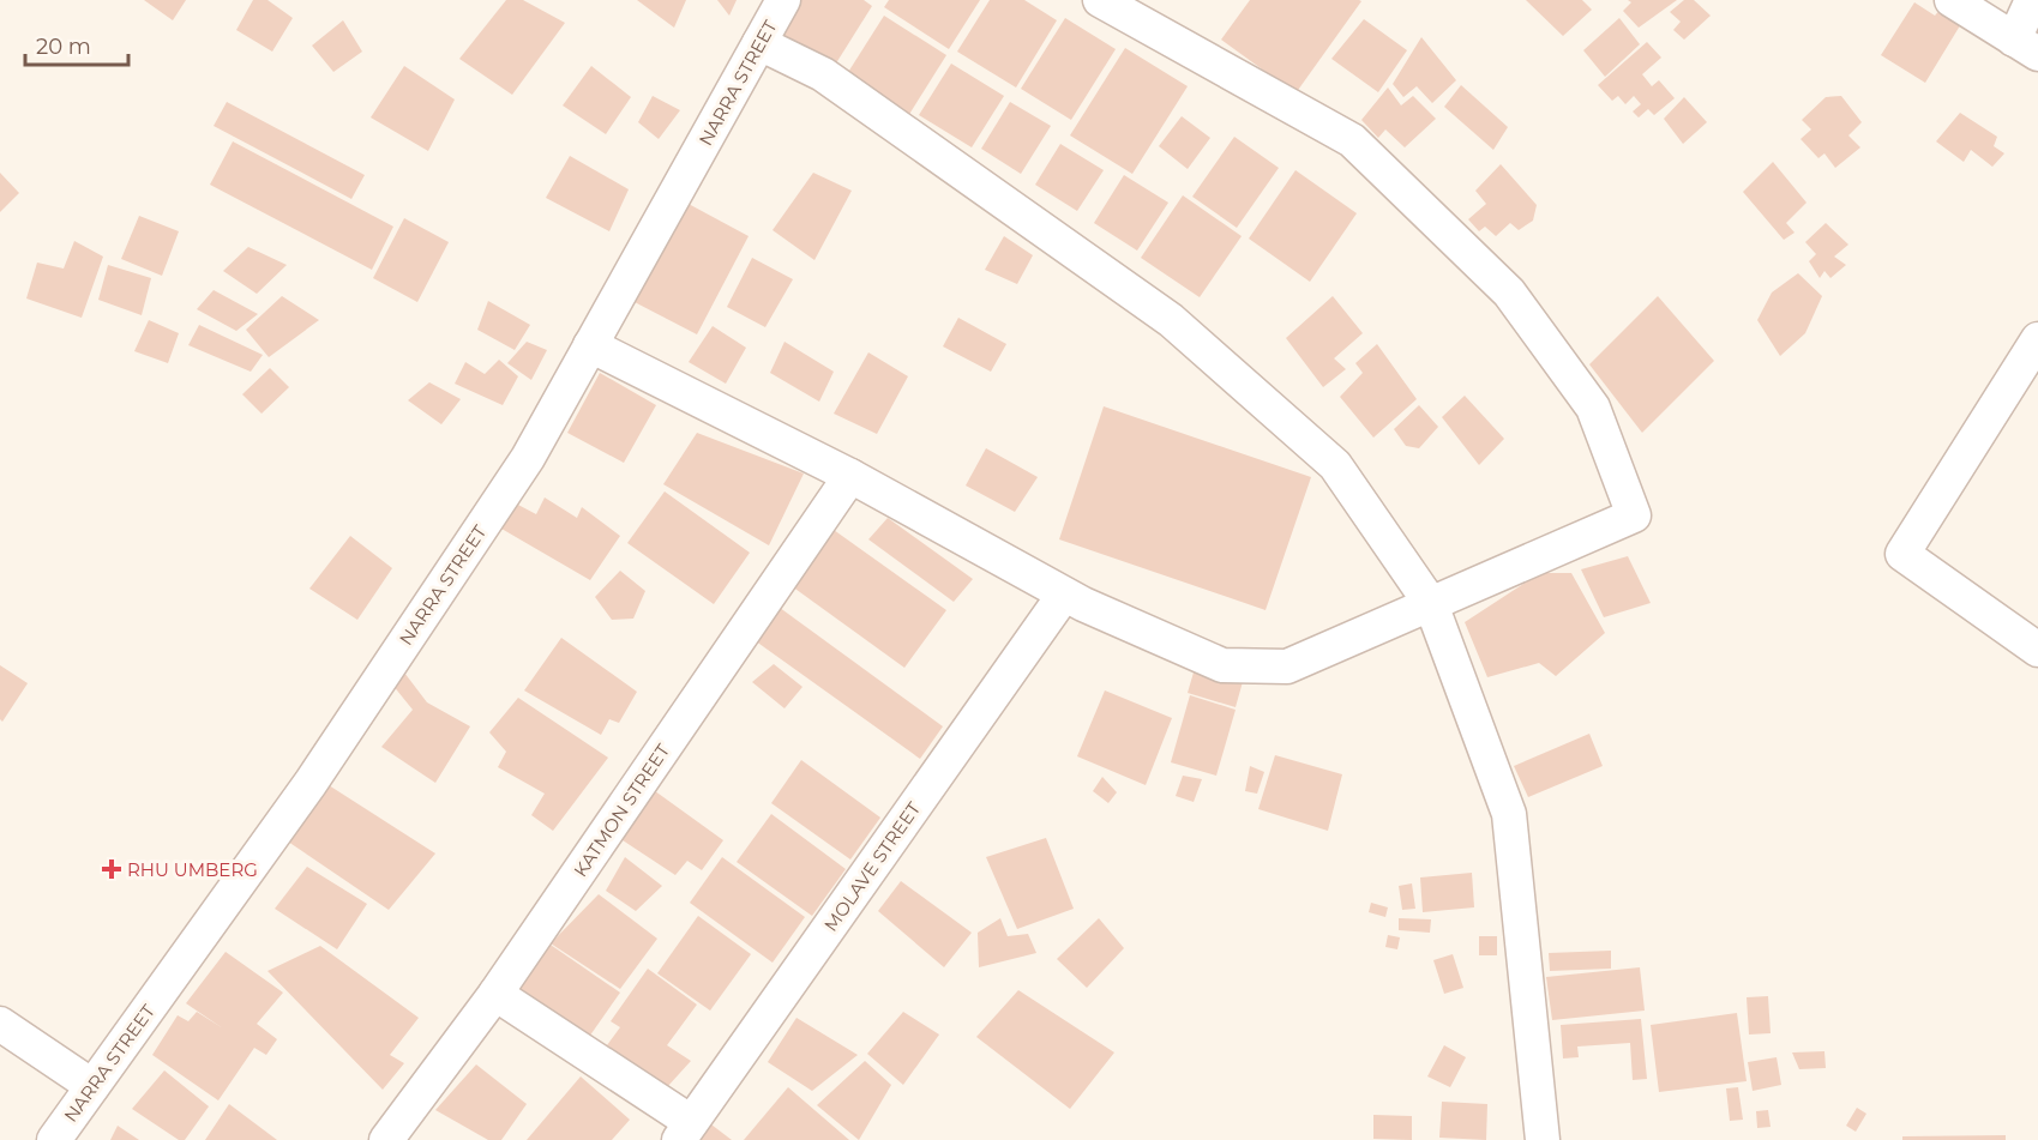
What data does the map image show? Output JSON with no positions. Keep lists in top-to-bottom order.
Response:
{
  "streets": {
    "street": ["NARRA STREET", "KATMON STREET", "MOLAVE STREET"]
  },
  "places": {
    "health": ["RHU UMBERG"]
  },
  "scale_bar": "20 m"
}
